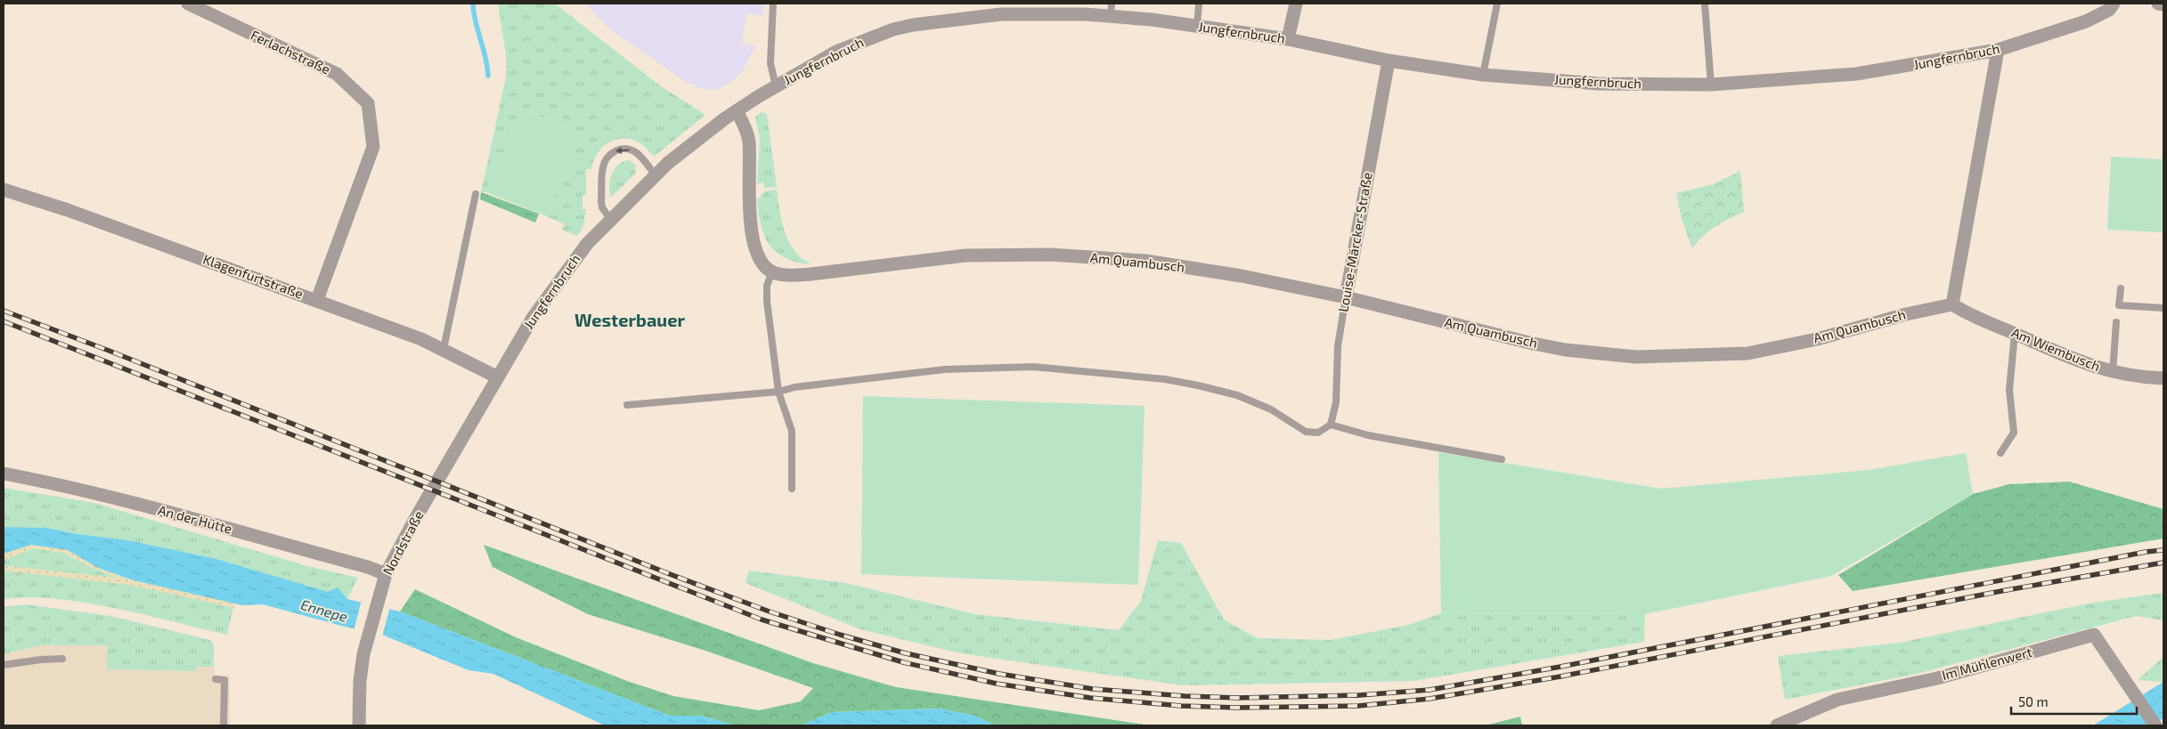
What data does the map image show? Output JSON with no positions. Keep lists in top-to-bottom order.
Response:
{
  "streets": {
    "street": [
      "Jungfernbruch",
      "Ferlachstraße",
      "Louise-Märcker-Straße",
      "Am Quambusch",
      "Klagenfurtstraße",
      "Am Wiembusch",
      "An der Hütte",
      "Nordstraße",
      "Im Mühlenwert"
    ]
  },
  "crossings": [
    ["Jungfernbruch", "Louise-Märcker-Straße"],
    ["Jungfernbruch", "Klagenfurtstraße"],
    ["Jungfernbruch", "Nordstraße"],
    ["Ferlachstraße", "Klagenfurtstraße"],
    ["Louise-Märcker-Straße", "Am Quambusch"],
    ["Am Quambusch", "Am Wiembusch"],
    ["Klagenfurtstraße", "Nordstraße"],
    ["An der Hütte", "Nordstraße"]
  ],
  "districts": ["Westerbauer"],
  "water": ["Ennepe"],
  "scale_bar": "50 m"
}
